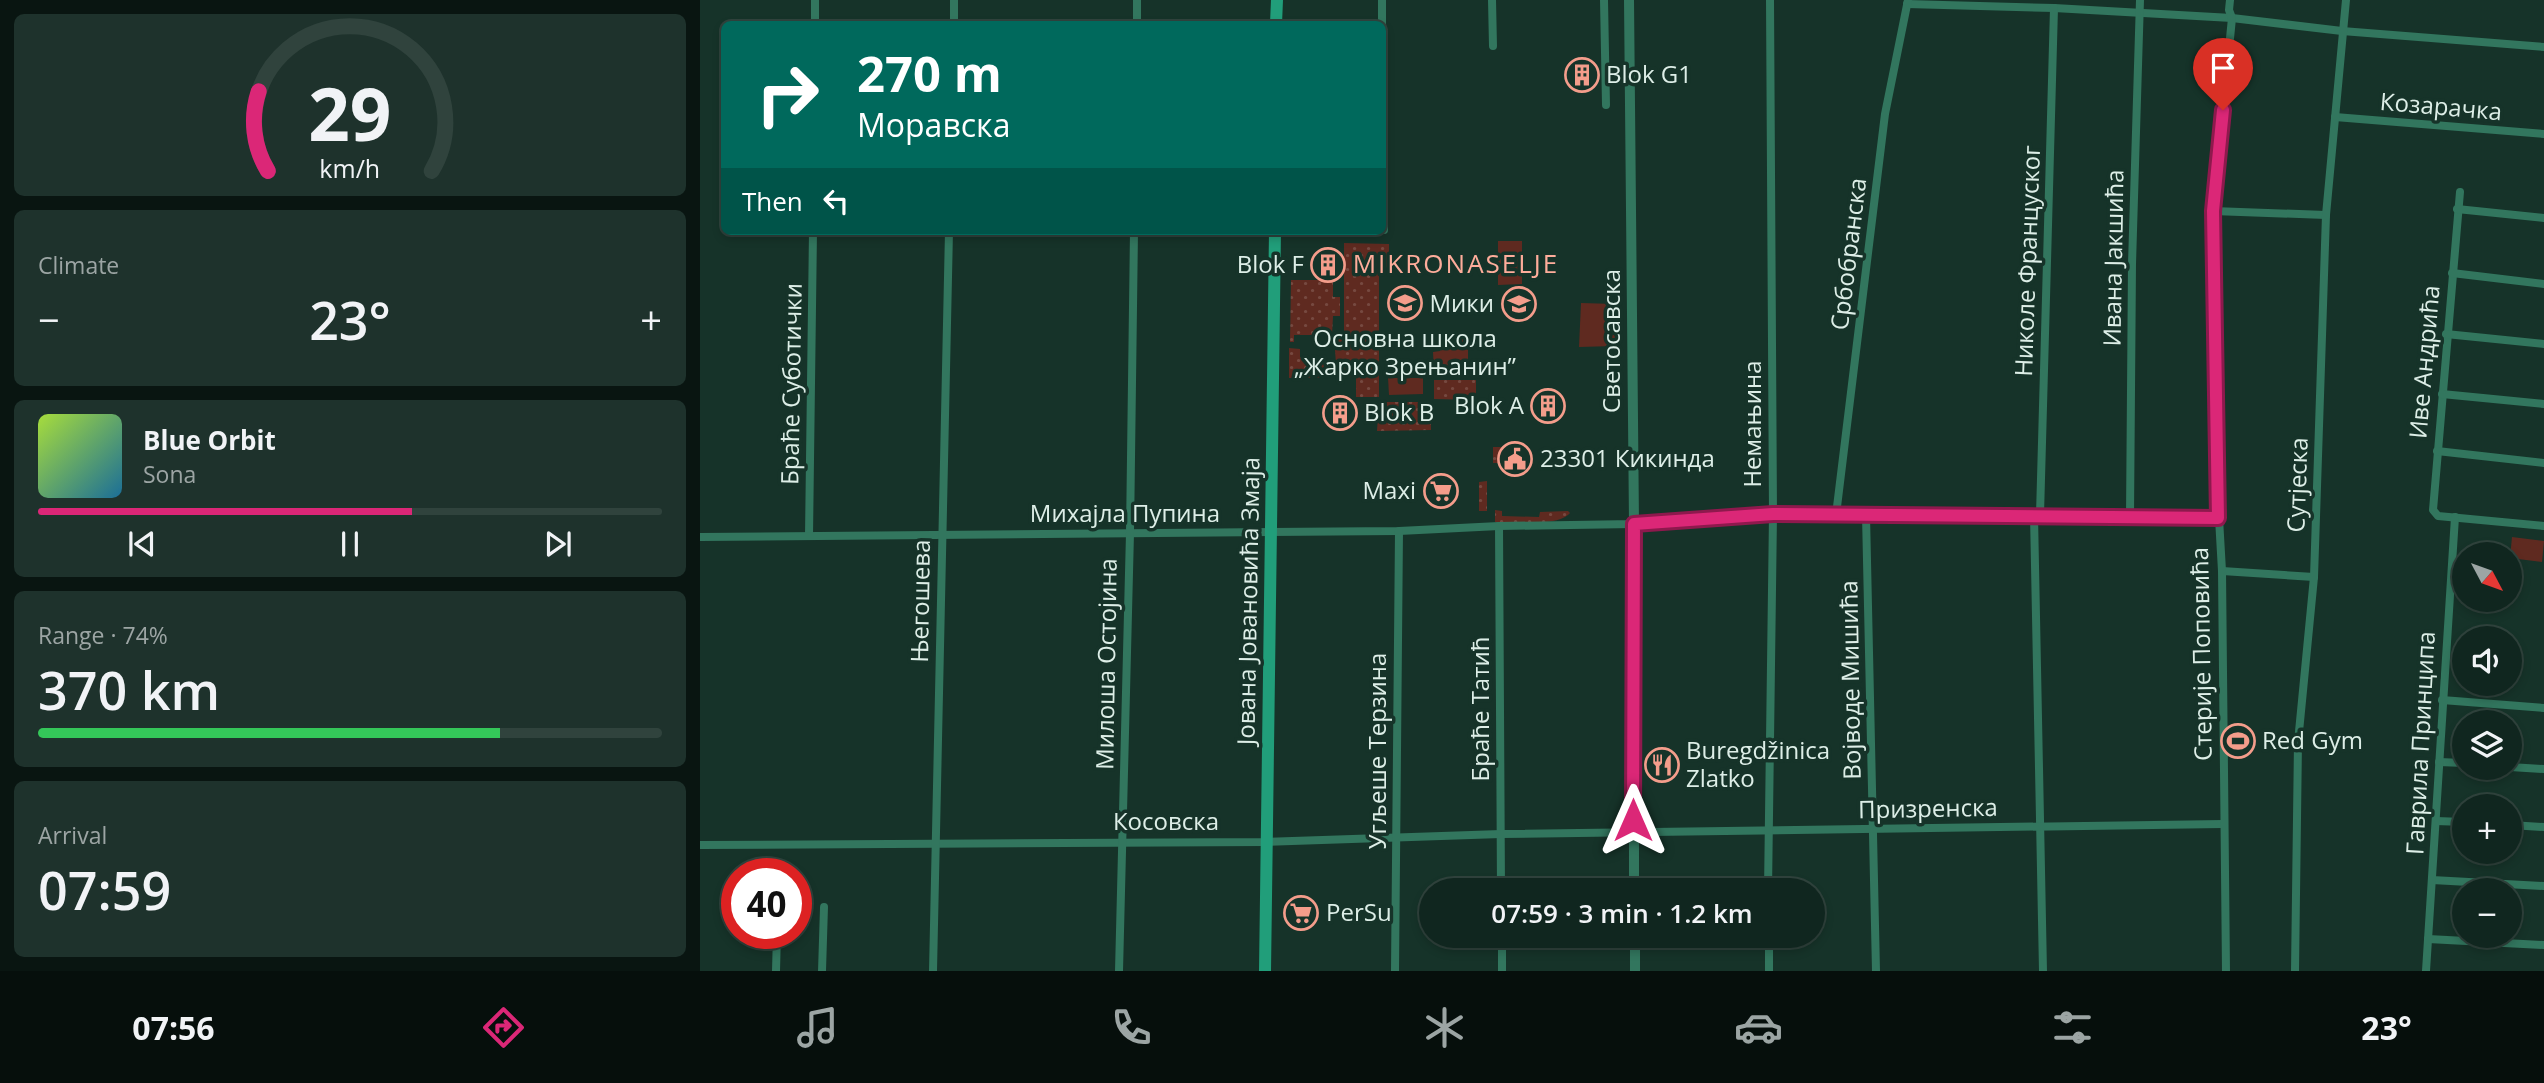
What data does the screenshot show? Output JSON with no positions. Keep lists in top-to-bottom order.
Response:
{
  "streets": {
    "main road": ["Јована Јовановића Змаја"],
    "street": [
      "Козарачка",
      "Србобранска",
      "Ивана Јакшића",
      "Николе Француског",
      "Светосавска",
      "Иве Андрића",
      "Браће Суботички",
      "Немањина",
      "Сутјеска",
      "Михајла Пупина",
      "Његошева",
      "Стерије Поповића",
      "Милоша Остојина",
      "Војводе Мишића",
      "Браће Татић",
      "Гаврила Принципа",
      "Угљеше Терзина",
      "Призренска",
      "Косовска"
    ]
  },
  "crossings": [
    ["Козарачка", "Сутјеска"],
    ["Србобранска", "Михајла Пупина"],
    ["Ивана Јакшића", "Михајла Пупина"],
    ["Николе Француског", "Михајла Пупина"],
    ["Николе Француског", "Призренска"],
    ["Светосавска", "Михајла Пупина"],
    ["Светосавска", "Призренска"],
    ["Светосавска", "Косовска"],
    ["Иве Андрића", "Гаврила Принципа"],
    ["Браће Суботички", "Михајла Пупина"],
    ["Немањина", "Михајла Пупина"],
    ["Немањина", "Призренска"],
    ["Михајла Пупина", "Његошева"],
    ["Михајла Пупина", "Јована Јовановића Змаја"],
    ["Михајла Пупина", "Стерије Поповића"],
    ["Михајла Пупина", "Милоша Остојина"],
    ["Михајла Пупина", "Војводе Мишића"],
    ["Михајла Пупина", "Браће Татић"],
    ["Михајла Пупина", "Угљеше Терзина"],
    ["Његошева", "Косовска"],
    ["Јована Јовановића Змаја", "Косовска"],
    ["Стерије Поповића", "Призренска"],
    ["Милоша Остојина", "Косовска"],
    ["Војводе Мишића", "Призренска"],
    ["Браће Татић", "Косовска"],
    ["Угљеше Терзина", "Косовска"],
    ["Призренска", "Косовска"]
  ],
  "districts": ["MIKRONASELJE"],
  "places": {
    "building": [
      "Blok G1",
      "Blok F",
      "Blok A",
      "Blok B"
    ],
    "school or university": ["Основна школа „Жарко Зрењанин”", "Мики"],
    "public building": ["23301 Кикинда"],
    "supermarket": ["Maxi", "PerSu"],
    "sports": ["Red Gym"],
    "restaurant": ["Buregdžinica Zlatko"]
  },
  "north": "bottom right",
  "page": {
    "turn": ["270 m", "Моравска"],
    "then": "Then",
    "tile": [
      "Climate",
      ["Range · 74%", "370 km"],
      ["Arrival", "07:59"]
    ],
    "heat": ["−", "23°", "+"],
    "song": ["Blue Orbit", "Sona"],
    "map_buttons": ["+", "−"],
    "limit": "40",
    "trip": "07:59 · 3 min · 1.2 km",
    "tabs": ["07:56", "23°"],
    "gauge": ["29", "km/h"]
  }
}
